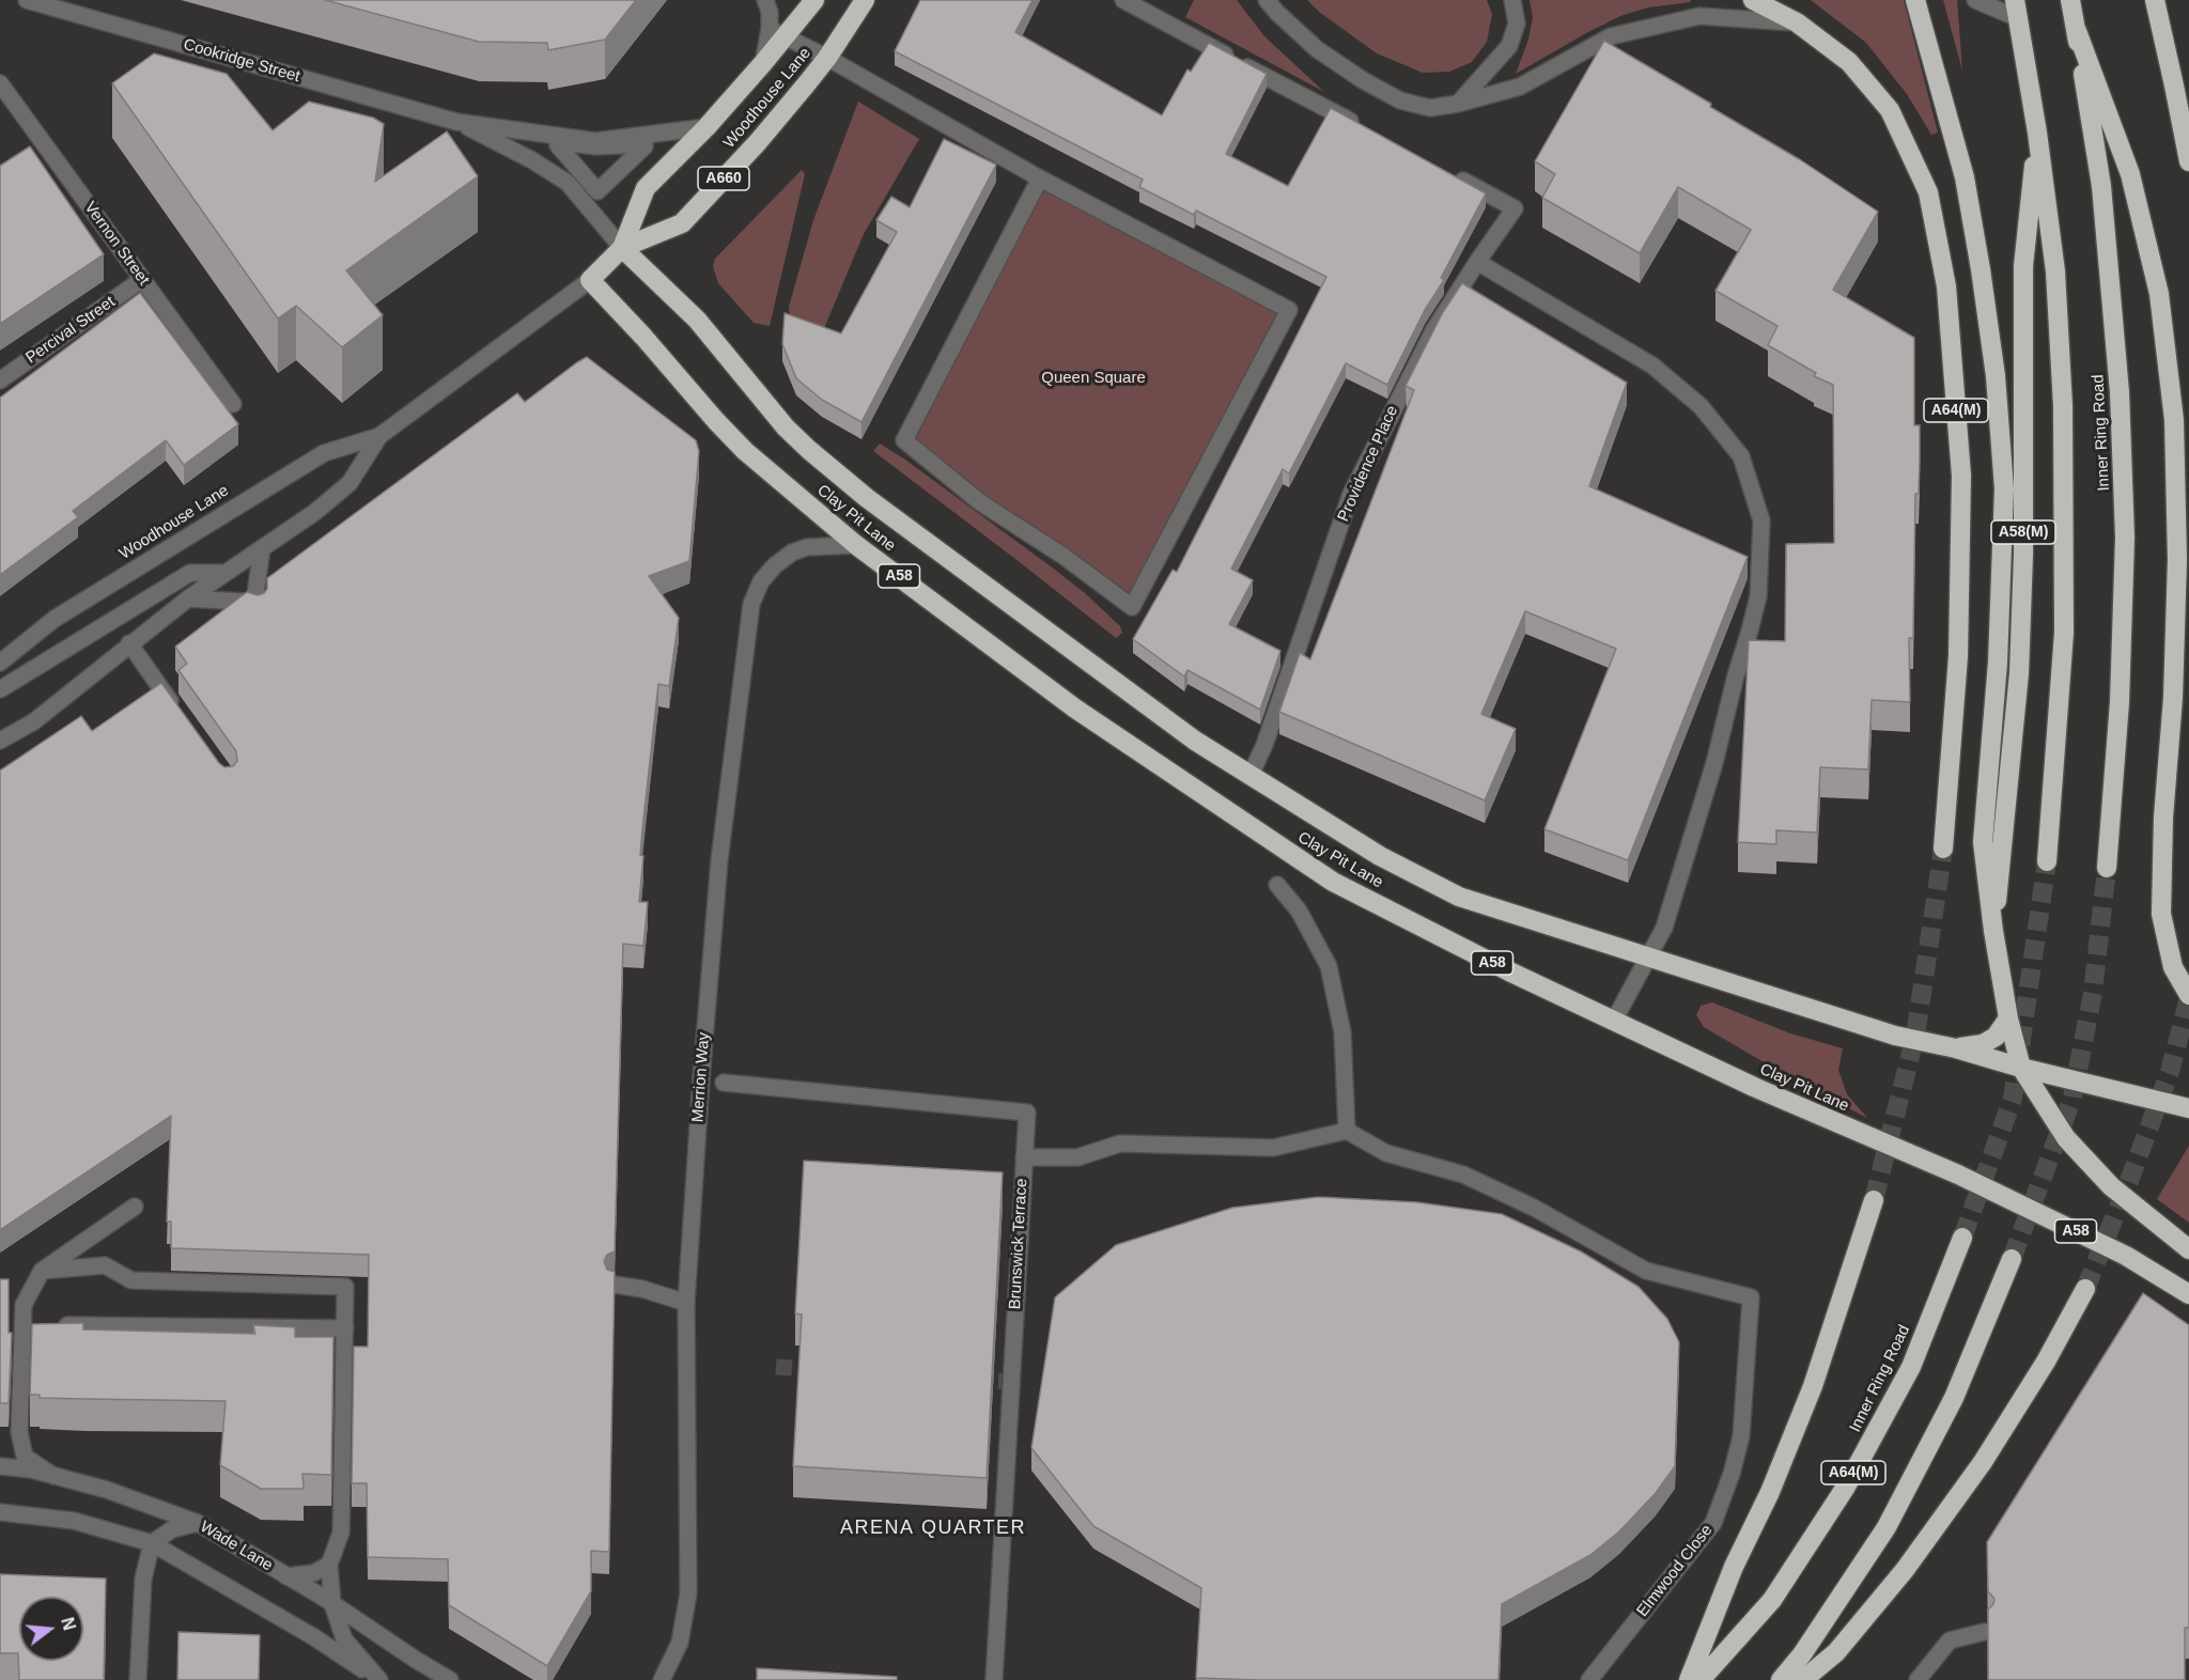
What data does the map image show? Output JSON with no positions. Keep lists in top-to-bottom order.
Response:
{
  "streets": {
    "highway": [
      "Woodhouse Lane",
      "A660",
      "A64(M)",
      "Inner Ring Road",
      "Clay Pit Lane",
      "A58(M)",
      "A58"
    ],
    "street": [
      "Cookridge Street",
      "Vernon Street",
      "Percival Street",
      "Providence Place",
      "Merrion Way",
      "Brunswick Terrace",
      "Wade Lane",
      "Elmwood Close"
    ]
  },
  "crossings": [
    ["Cookridge Street", "Woodhouse Lane"],
    ["Cookridge Street", "Clay Pit Lane"],
    ["Woodhouse Lane", "Clay Pit Lane"],
    ["Vernon Street", "Percival Street"],
    ["Providence Place", "Clay Pit Lane"],
    ["Clay Pit Lane", "A58(M)"],
    ["Clay Pit Lane", "Merrion Way"]
  ],
  "districts": ["ARENA QUARTER"],
  "parks": ["Queen Square"],
  "north": "right"
}
